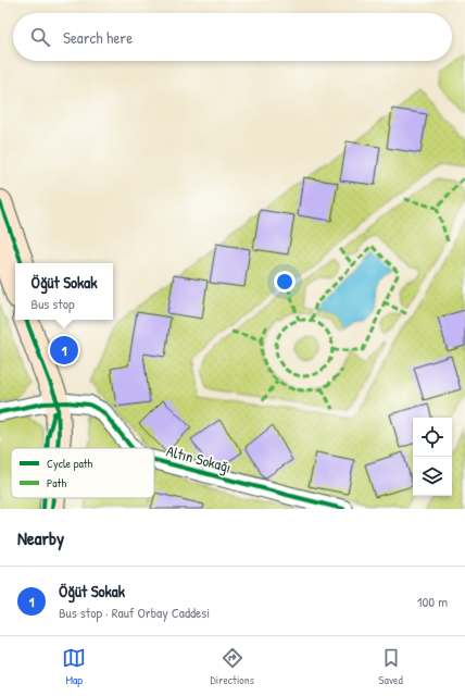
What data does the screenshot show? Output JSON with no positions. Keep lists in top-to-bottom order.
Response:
{
  "streets": {
    "street": ["Altın Sokağı"]
  },
  "legend": ["Cycle path", "Path"],
  "page": {
    "search": "Search here",
    "popup": ["Öğüt Sokak", "Bus stop"],
    "pins": "1",
    "heading": "Nearby",
    "list": [
      {
        "mark": "1",
        "name": "Öğüt Sokak",
        "note": "Bus stop · Rauf Orbay Caddesi",
        "value": "100 m"
      }
    ],
    "nav": ["Map", "Directions", "Saved"]
  }
}
